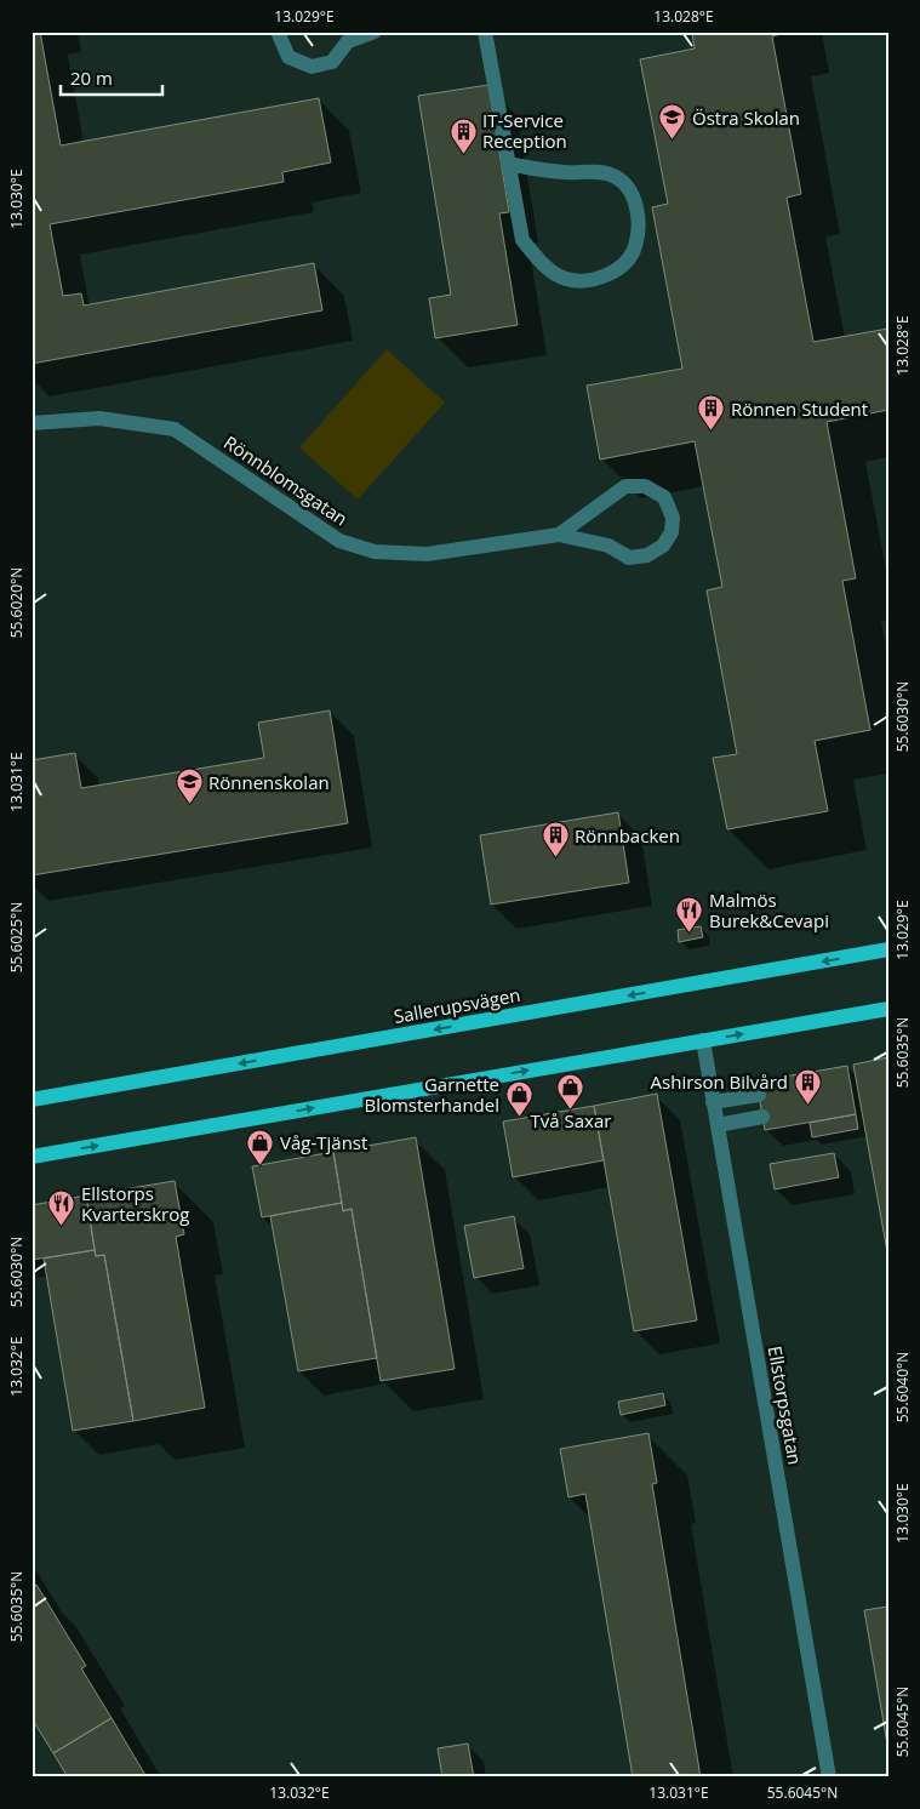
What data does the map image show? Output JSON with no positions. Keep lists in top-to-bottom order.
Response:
{
  "streets": {
    "main road": ["Sallerupsvägen"],
    "street": ["Rönnblomsgatan", "Ellstorpsgatan"]
  },
  "places": {
    "school or university": ["Östra Skolan", "Rönnenskolan"],
    "building": [
      "IT-Service Reception",
      "Rönnen Student",
      "Rönnbacken",
      "Ashirson Bilvård"
    ],
    "restaurant": ["Malmös Burek&Cevapi", "Ellstorps Kvarterskrog"],
    "shop": ["Två Saxar", "Garnette Blomsterhandel", "Våg-Tjänst"]
  },
  "scale_bar": "20 m",
  "coordinates": [
    "13.029°E",
    "13.028°E",
    "13.030°E",
    "55.6020°N",
    "55.6030°N",
    "13.031°E",
    "55.6025°N",
    "55.6035°N",
    "13.032°E",
    "55.6040°N",
    "55.6045°N"
  ]
}
